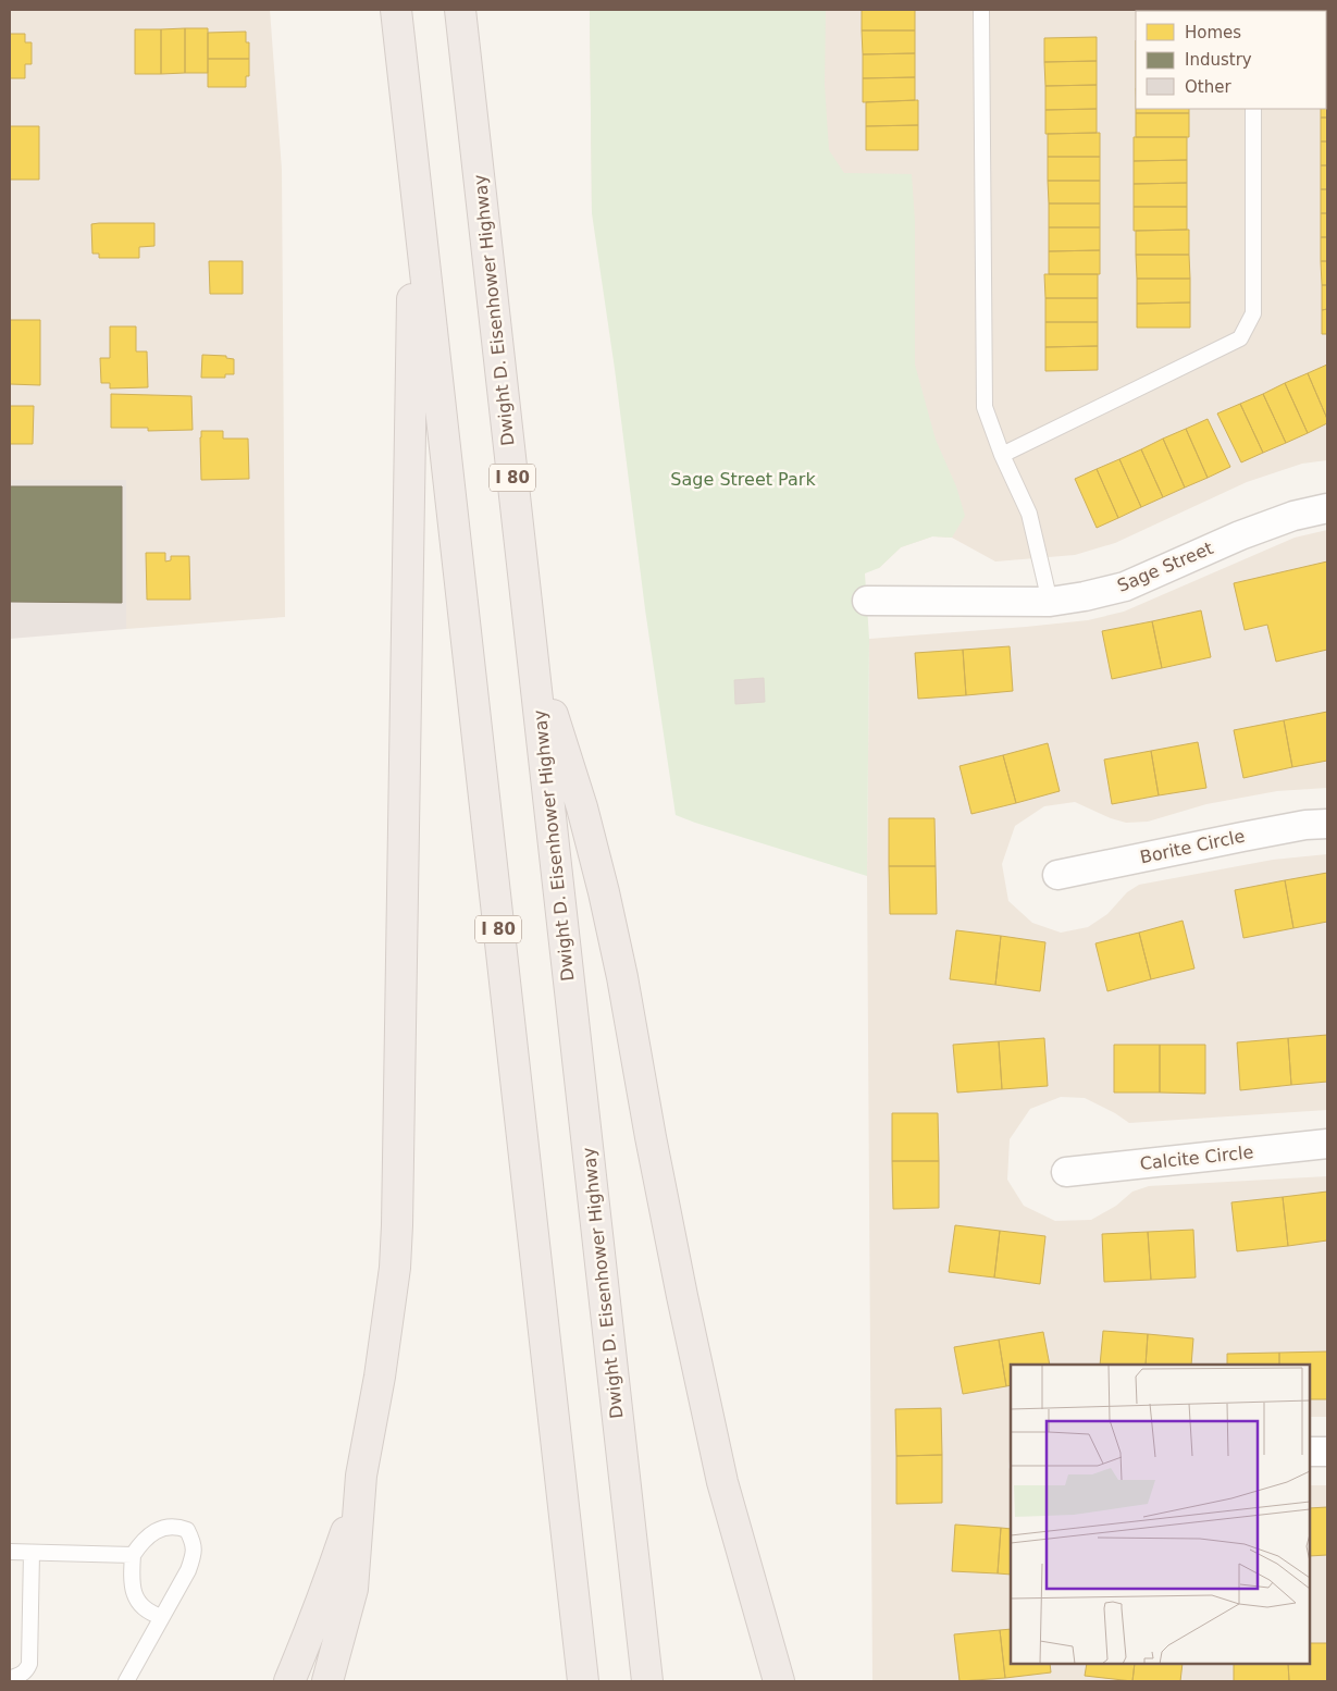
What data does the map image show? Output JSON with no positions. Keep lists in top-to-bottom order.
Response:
{
  "streets": {
    "highway": ["Dwight D. Eisenhower Highway", "I 80"],
    "street": ["Sage Street", "Borite Circle", "Calcite Circle"]
  },
  "parks": ["Sage Street Park"],
  "legend": ["Homes", "Industry", "Other"]
}
